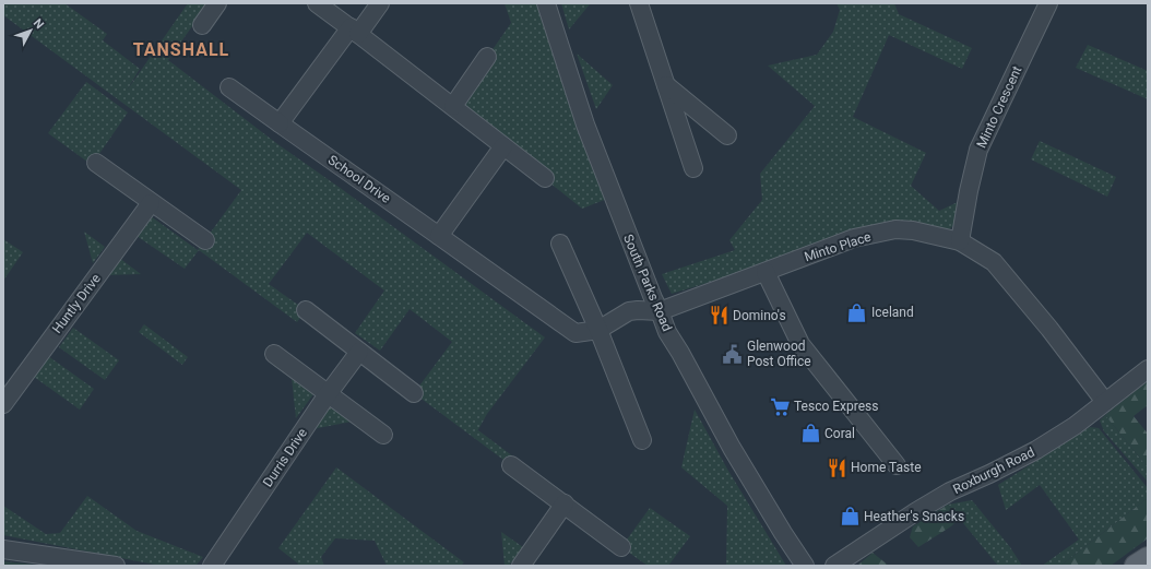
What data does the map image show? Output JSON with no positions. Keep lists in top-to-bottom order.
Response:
{
  "streets": {
    "street": [
      "Minto Crescent",
      "School Drive",
      "Minto Place",
      "South Parks Road",
      "Huntly Drive",
      "Durris Drive",
      "Roxburgh Road"
    ]
  },
  "crossings": [
    ["Minto Crescent", "Minto Place"],
    ["School Drive", "Minto Place"],
    ["School Drive", "South Parks Road"],
    ["Minto Place", "South Parks Road"],
    ["Minto Place", "Roxburgh Road"]
  ],
  "districts": ["TANSHALL"],
  "places": {
    "shop": ["Iceland", "Coral", "Heather's Snacks"],
    "restaurant": ["Domino's", "Home Taste"],
    "public building": ["Glenwood Post Office"],
    "supermarket": ["Tesco Express"]
  },
  "north": "top right"
}
